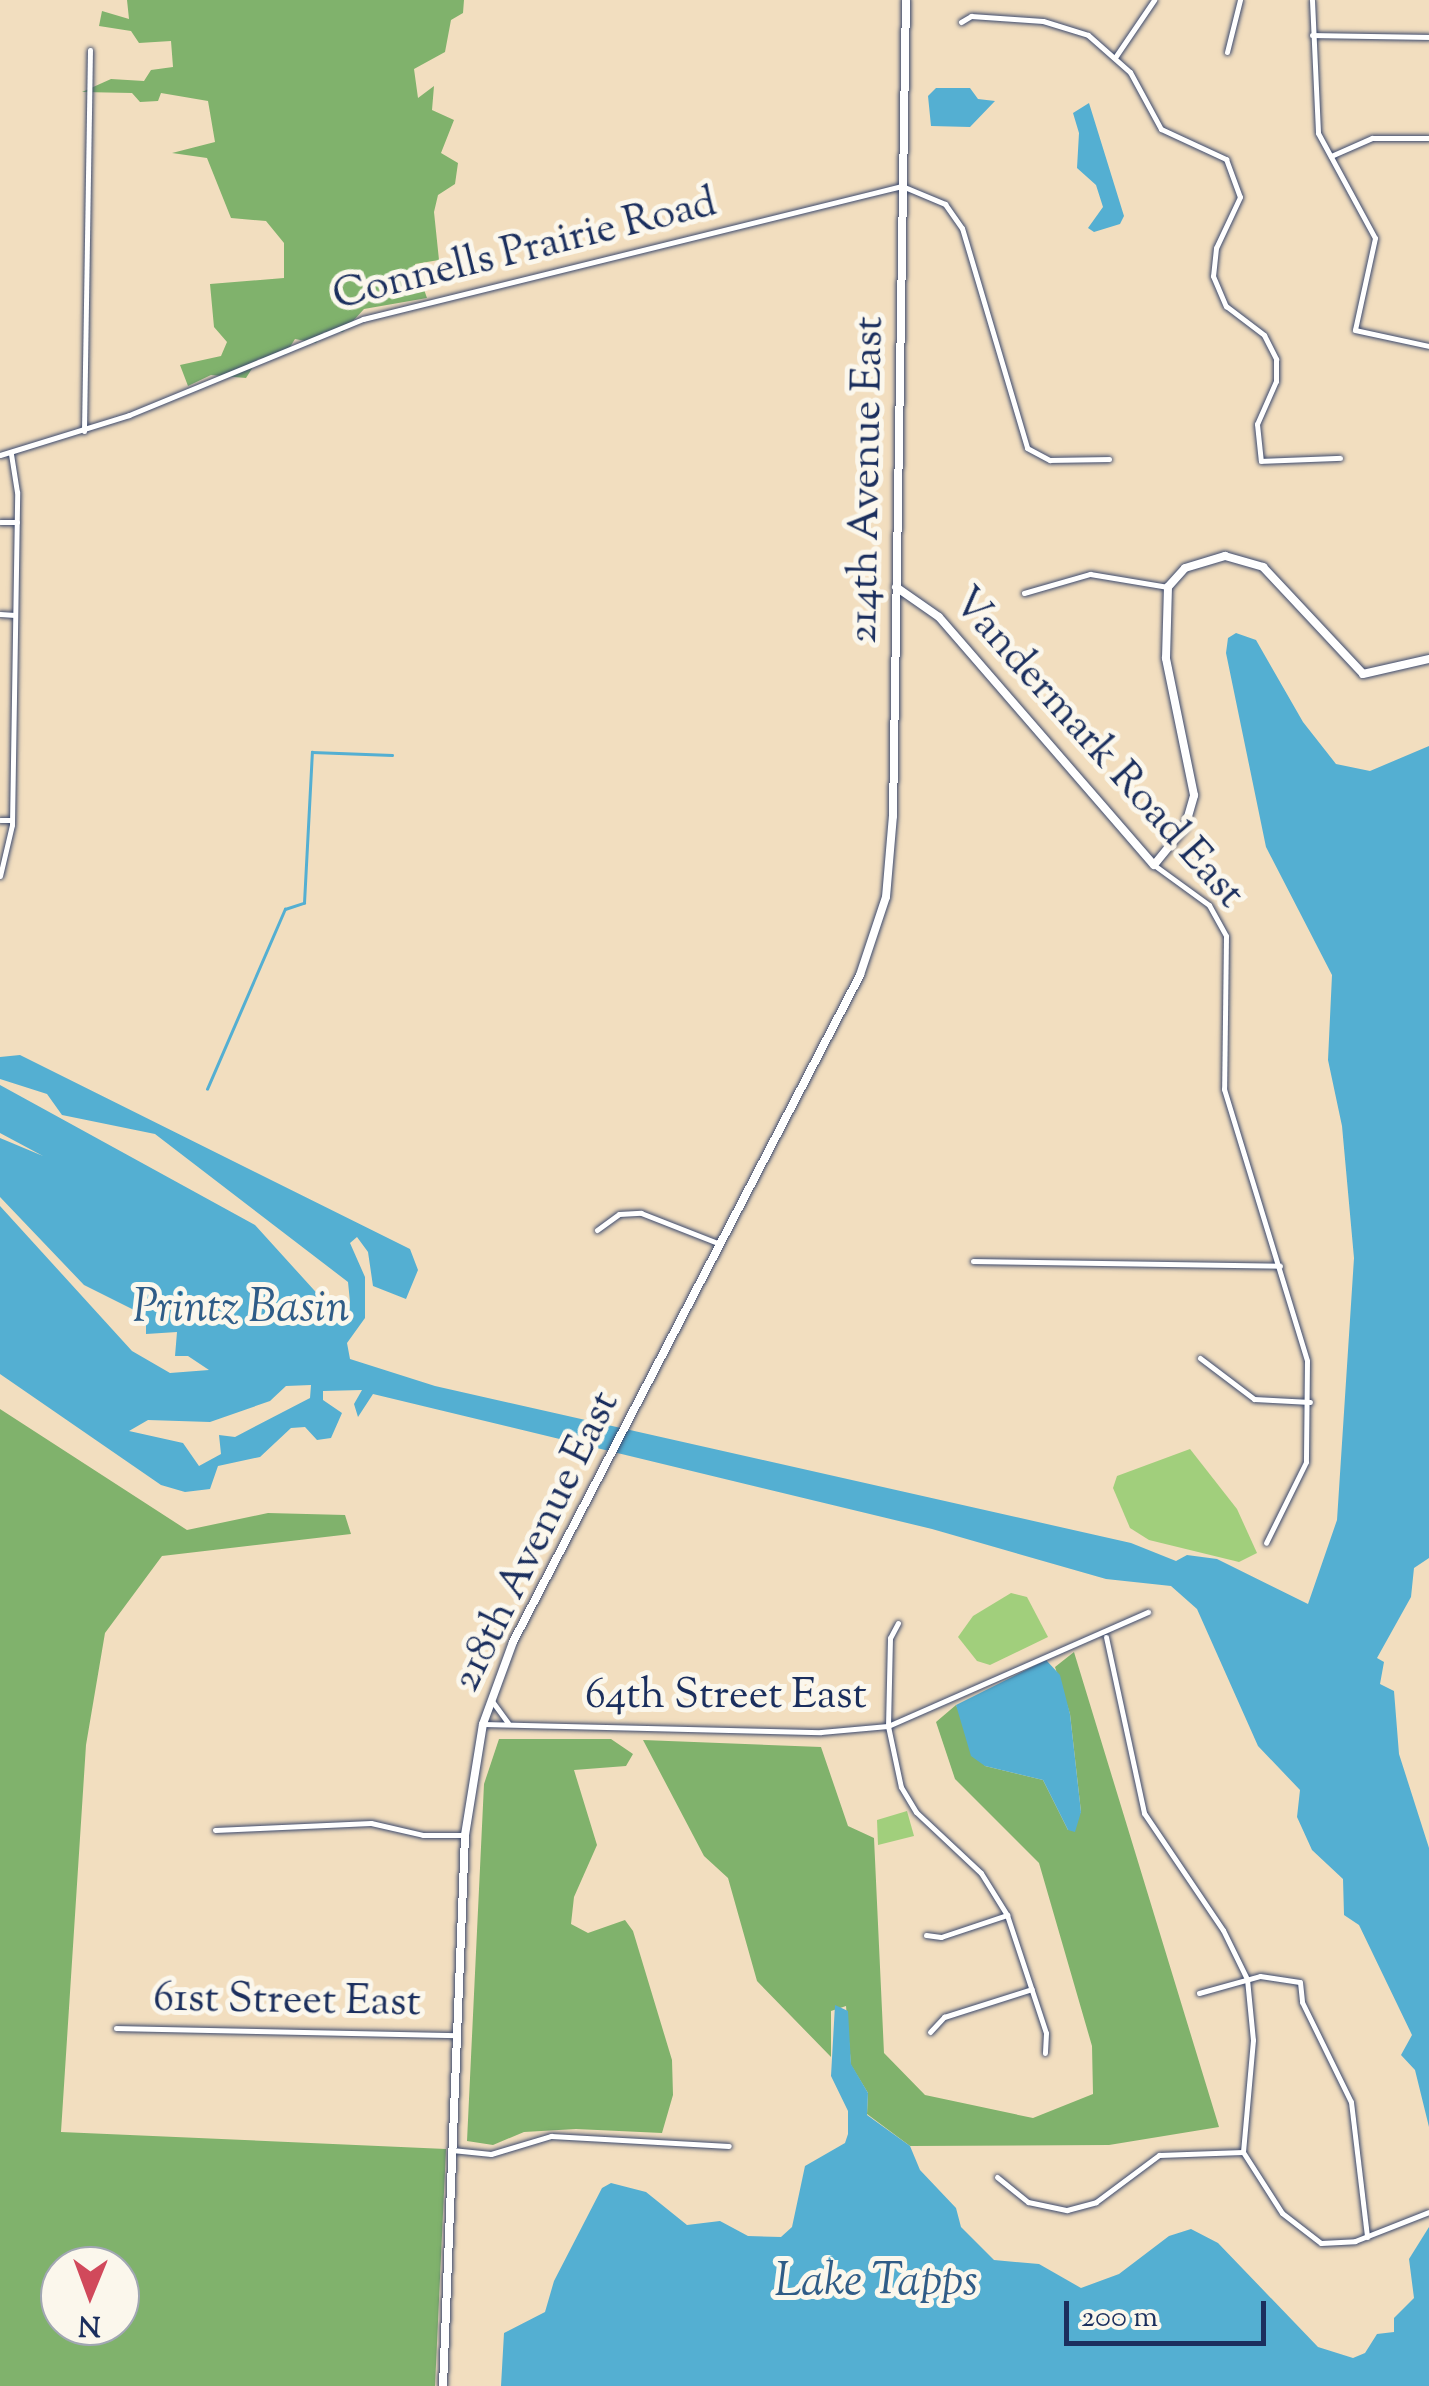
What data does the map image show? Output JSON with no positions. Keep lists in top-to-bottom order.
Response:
{
  "streets": {
    "street": [
      "Connells Prairie Road",
      "214th Avenue East",
      "Vandermark Road East",
      "218th Avenue East",
      "64th Street East",
      "61st Street East"
    ]
  },
  "crossings": [
    ["Connells Prairie Road", "214th Avenue East"],
    ["214th Avenue East", "Vandermark Road East"],
    ["214th Avenue East", "218th Avenue East"],
    ["218th Avenue East", "64th Street East"],
    ["218th Avenue East", "61st Street East"]
  ],
  "water": ["Printz Basin", "Lake Tapps"],
  "scale_bar": "200 m",
  "north": "bottom"
}
